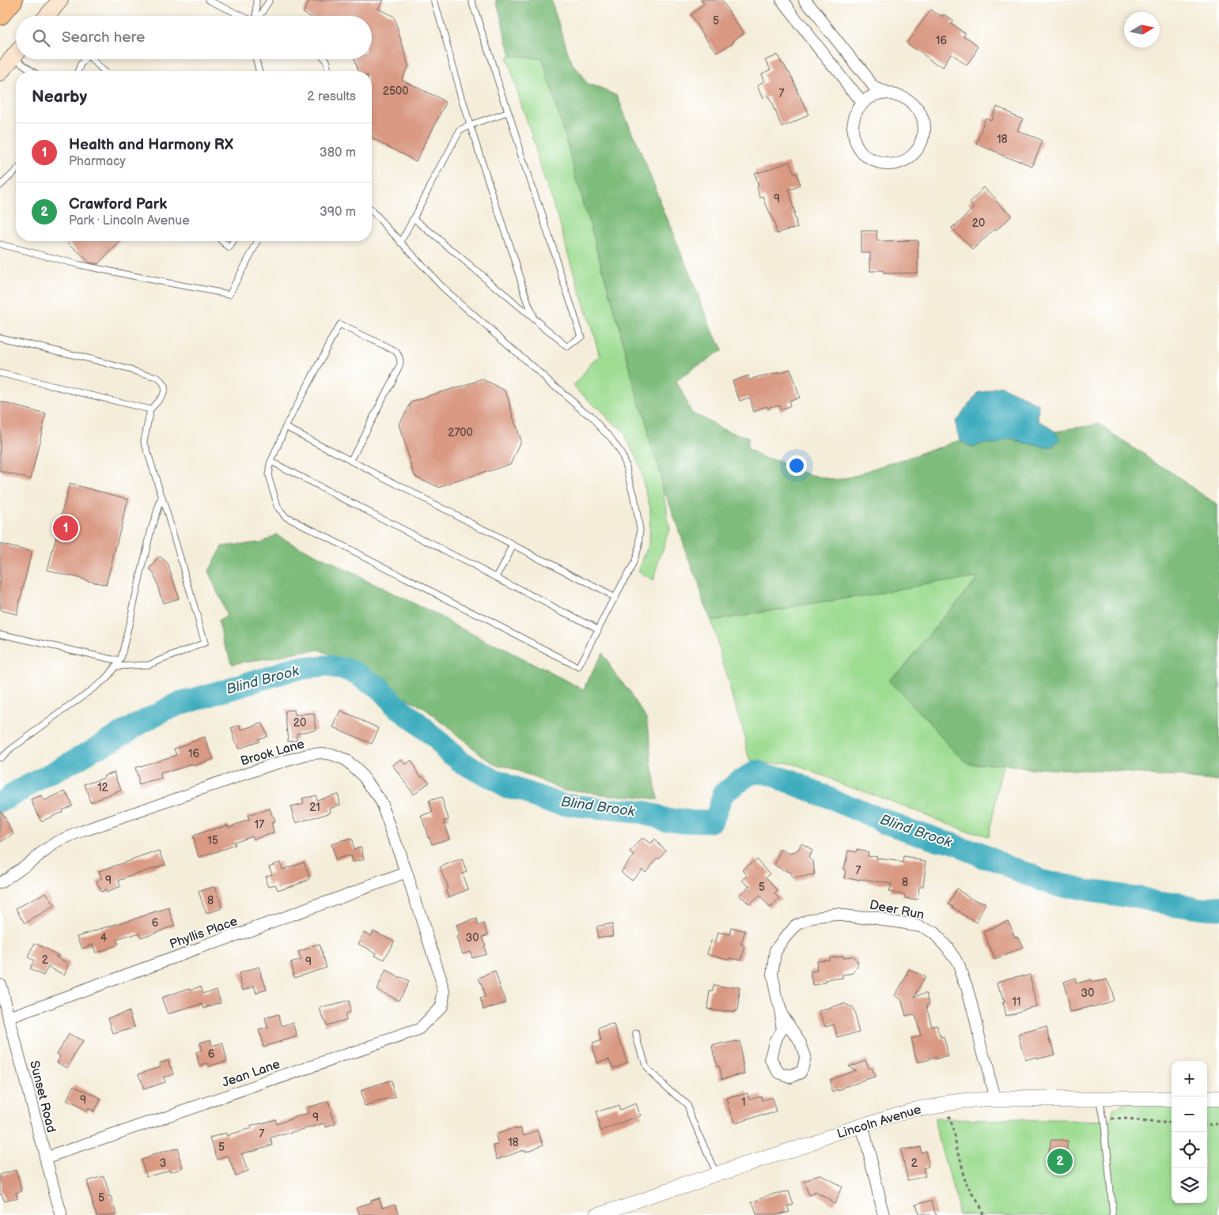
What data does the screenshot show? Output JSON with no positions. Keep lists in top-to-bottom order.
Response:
{
  "streets": {
    "street": [
      "Brook Lane",
      "Deer Run",
      "Phyllis Place",
      "Jean Lane",
      "Sunset Road",
      "Lincoln Avenue"
    ]
  },
  "crossings": [
    ["Brook Lane", "Phyllis Place"],
    ["Brook Lane", "Jean Lane"],
    ["Deer Run", "Lincoln Avenue"],
    ["Phyllis Place", "Sunset Road"],
    ["Jean Lane", "Sunset Road"]
  ],
  "water": ["Blind Brook"],
  "house_numbers": [
    "5",
    "16",
    "2500",
    "7",
    "18",
    "9",
    "20",
    "2700",
    "20",
    "16",
    "12",
    "21",
    "17",
    "15",
    "7",
    "9",
    "8",
    "5",
    "8",
    "6",
    "4",
    "30",
    "2",
    "9",
    "30",
    "11",
    "6",
    "9",
    "1",
    "9",
    "7",
    "18",
    "5",
    "3",
    "2",
    "5"
  ],
  "north": "right",
  "page": {
    "search": "Search here",
    "heading": ["Nearby", "2 results"],
    "list": [
      {
        "mark": "1",
        "name": "Health and Harmony RX",
        "note": "Pharmacy",
        "value": "380 m"
      },
      {
        "mark": "2",
        "name": "Crawford Park",
        "note": "Park · Lincoln Avenue",
        "value": "390 m"
      }
    ],
    "pins": ["1", "2"],
    "map_buttons": ["+", "−"]
  }
}
